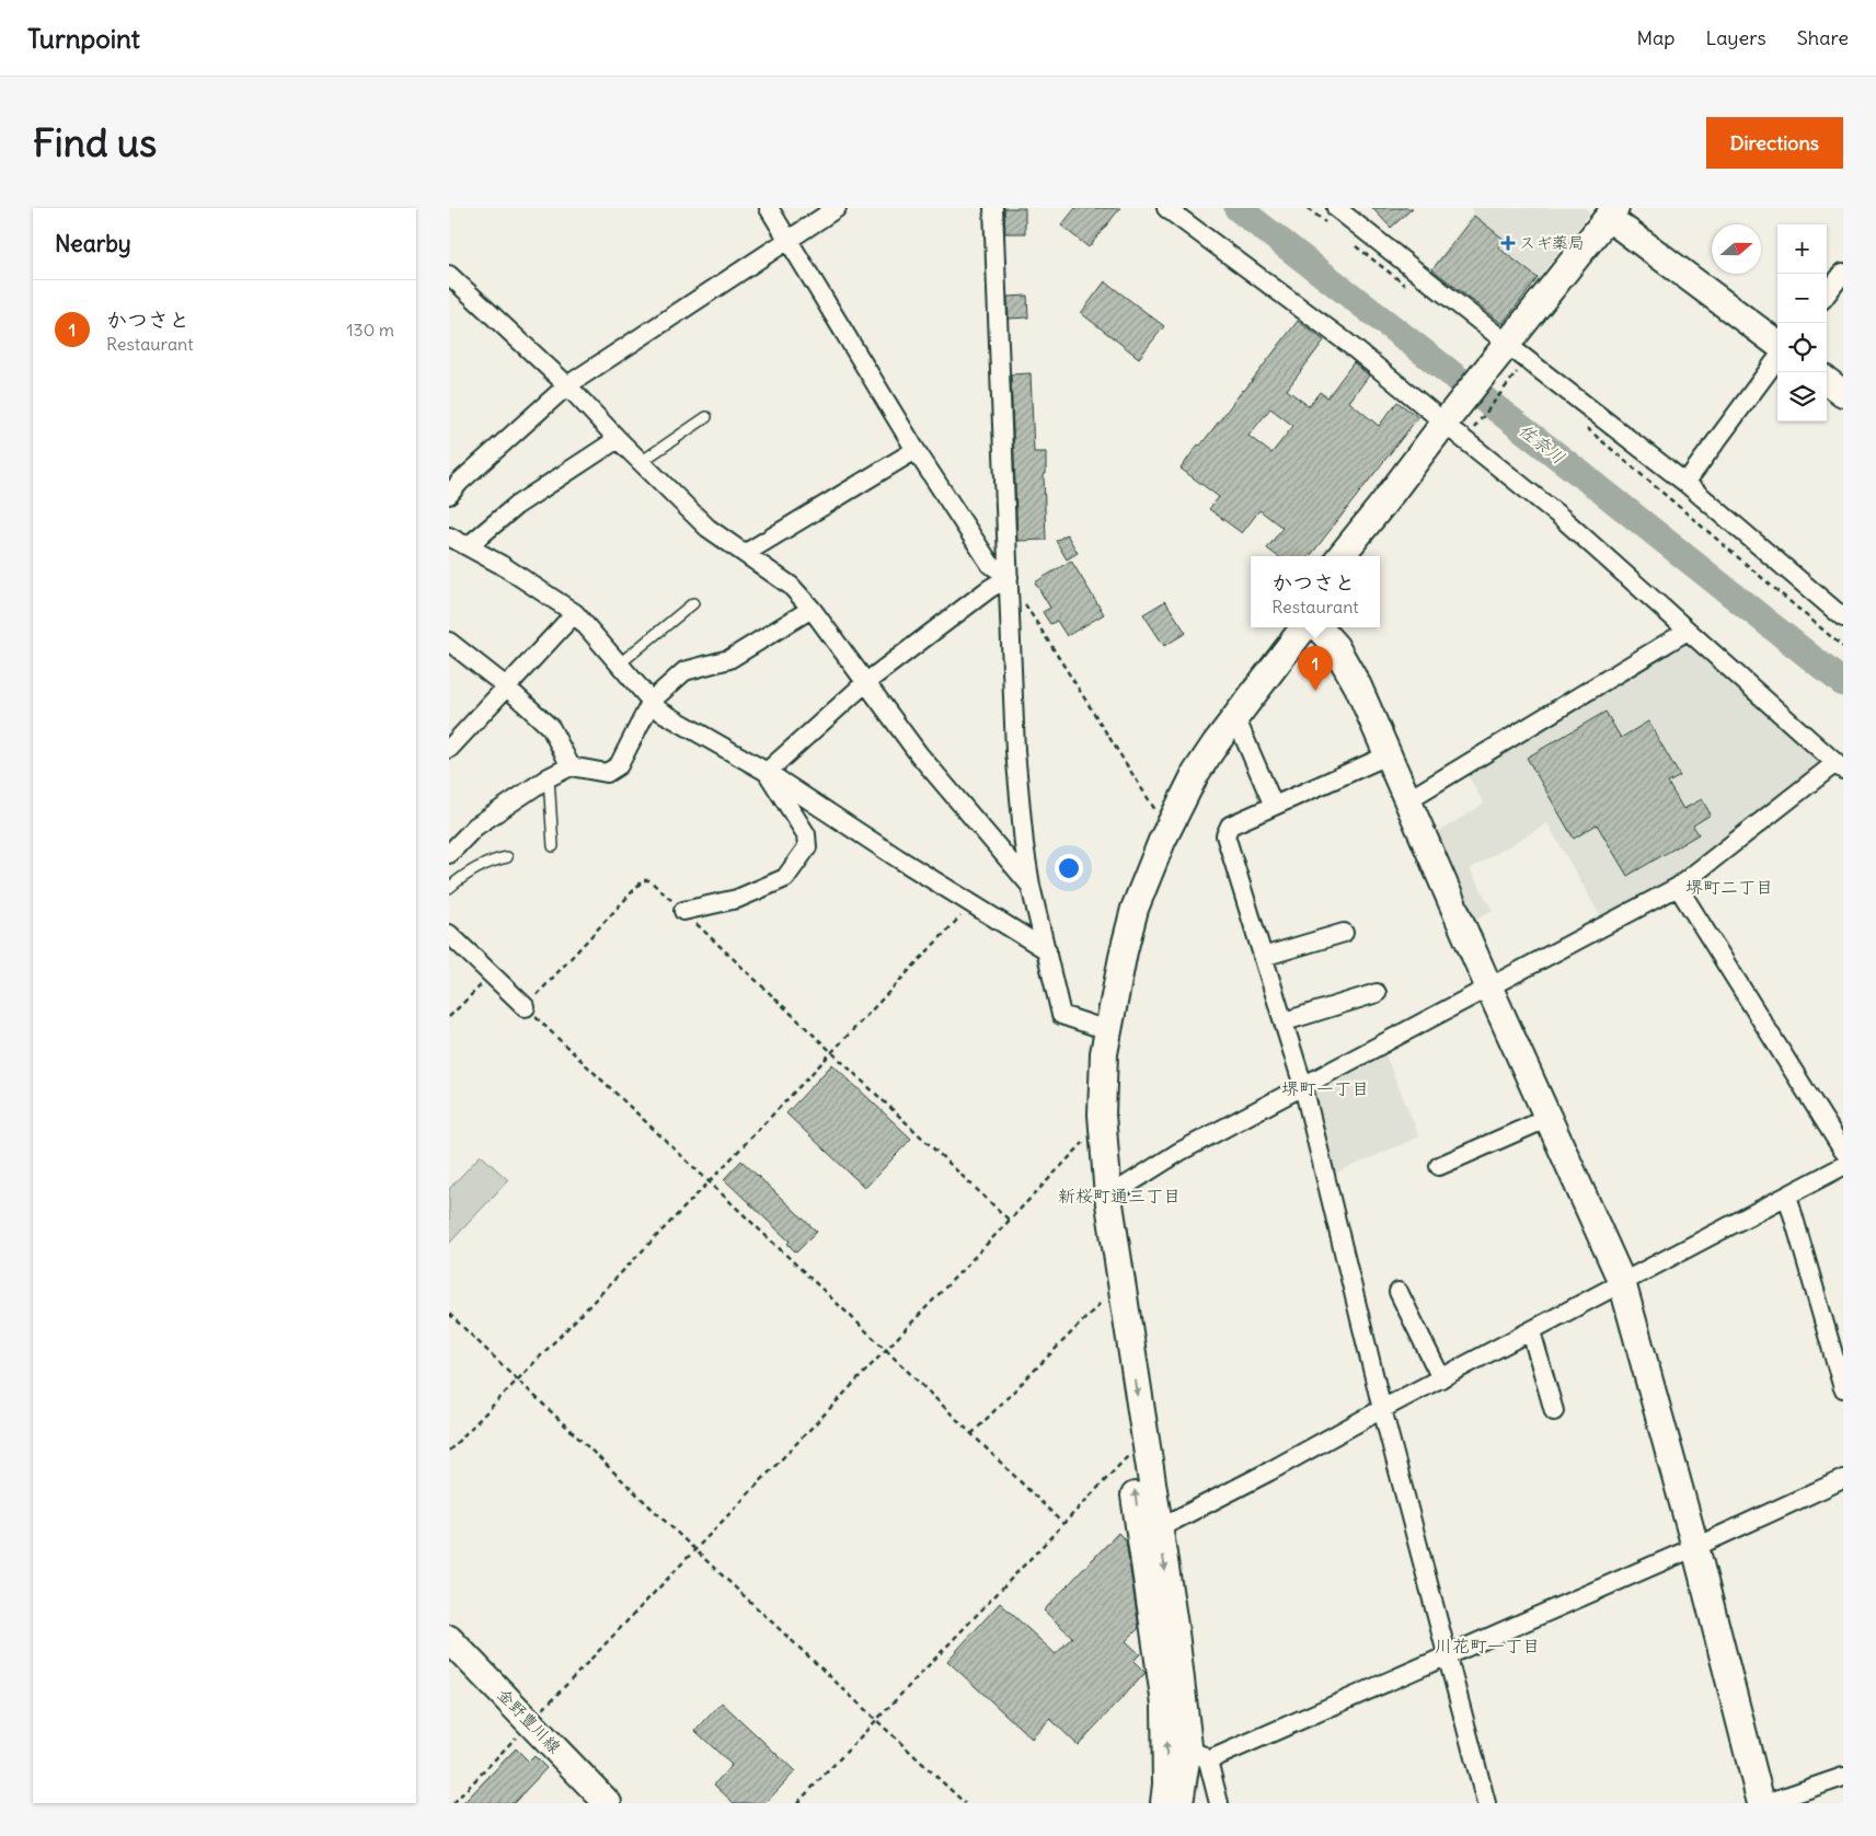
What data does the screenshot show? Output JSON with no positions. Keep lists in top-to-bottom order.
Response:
{
  "streets": {
    "street": ["金野豊川線"]
  },
  "districts": [
    "堺町二丁目",
    "堺町一丁目",
    "新桜町通三丁目",
    "川花町一丁目"
  ],
  "water": ["佐奈川"],
  "places": {
    "health": ["スギ薬局"]
  },
  "north": "right",
  "page": {
    "header": "Turnpoint",
    "nav": ["Map", "Layers", "Share"],
    "buttons": "Directions",
    "title": "Find us",
    "heading": "Nearby",
    "map_buttons": ["+", "−"],
    "list": [
      {
        "mark": "1",
        "name": "かつさと",
        "note": "Restaurant",
        "value": "130 m"
      }
    ],
    "popup": ["かつさと", "Restaurant"],
    "pins": "1"
  }
}
